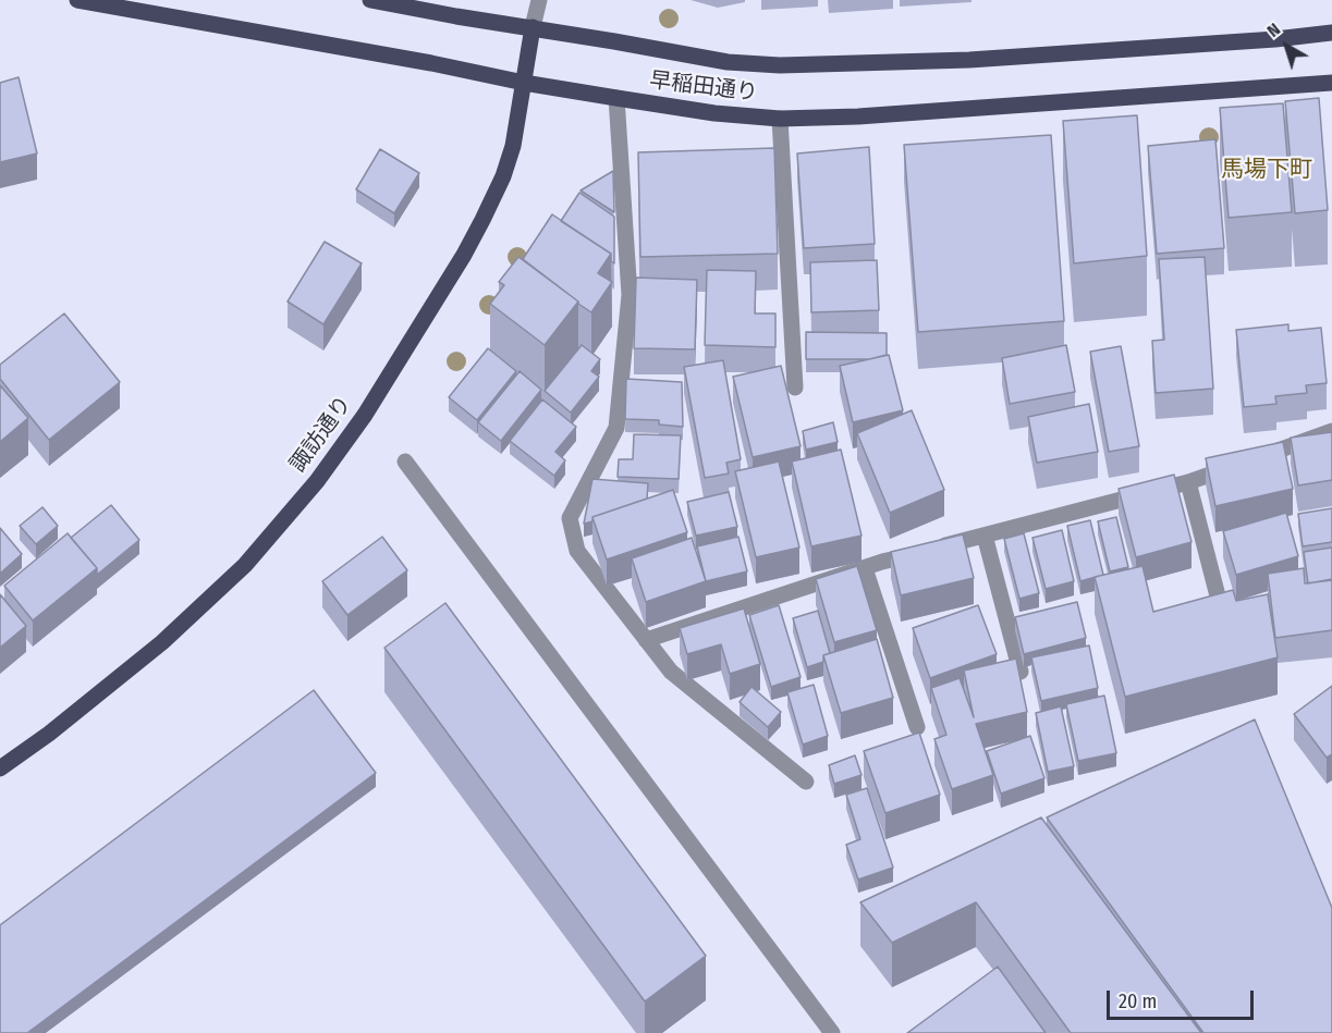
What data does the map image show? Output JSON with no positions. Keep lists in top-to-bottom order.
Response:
{
  "streets": {
    "main road": ["早稲田通り", "諏訪通り"]
  },
  "crossings": [
    ["早稲田通り", "諏訪通り"]
  ],
  "districts": ["馬場下町"],
  "scale_bar": "20 m",
  "north": "top left"
}
